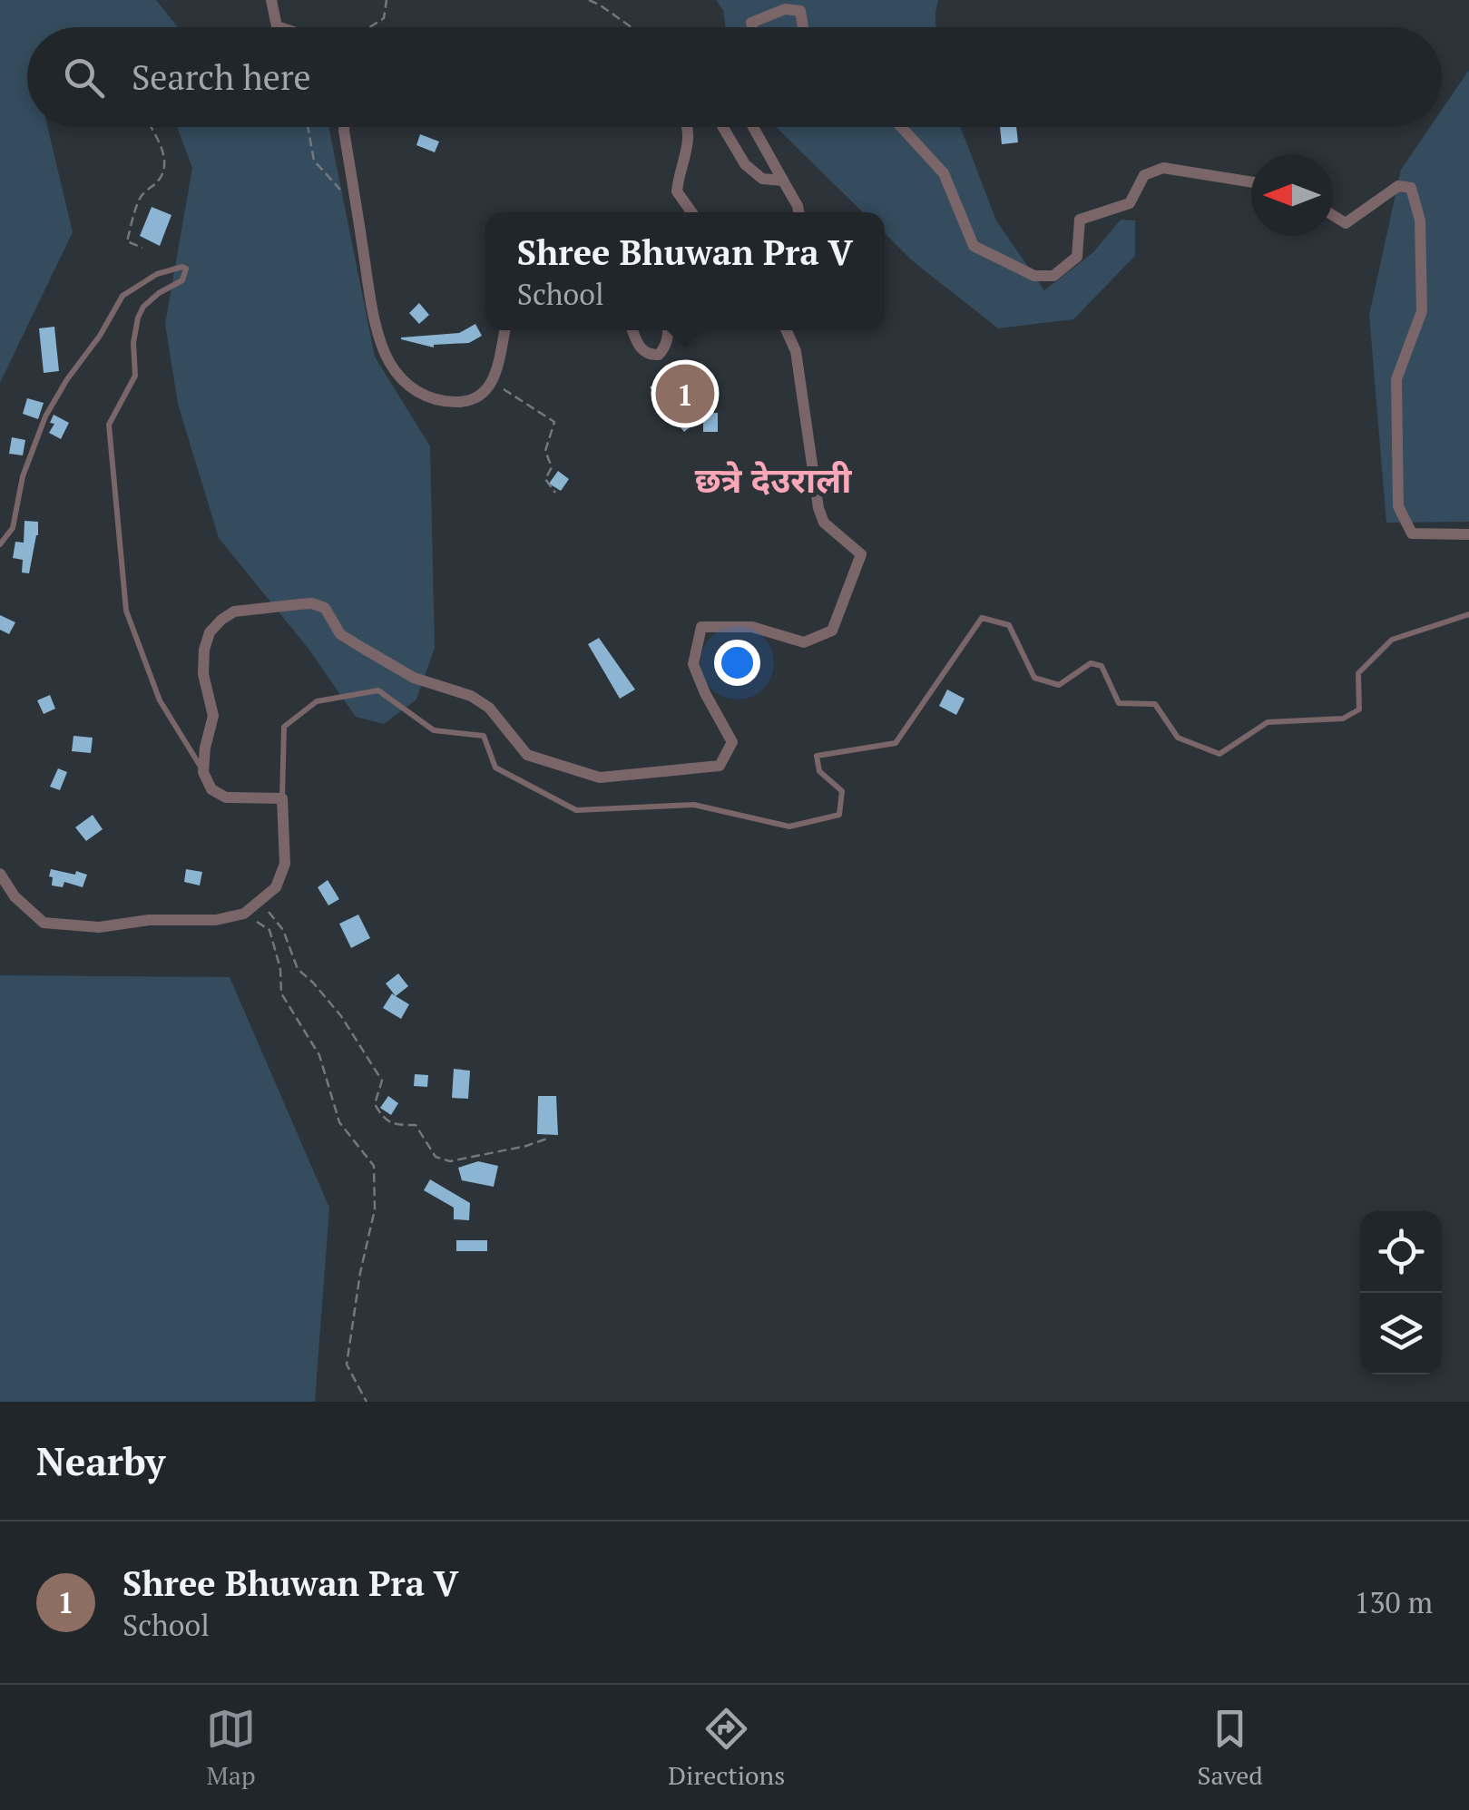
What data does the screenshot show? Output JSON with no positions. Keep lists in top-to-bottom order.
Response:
{
  "districts": ["छत्रे देउराली"],
  "north": "left",
  "page": {
    "search": "Search here",
    "popup": ["Shree Bhuwan Pra V", "School"],
    "pins": "1",
    "heading": "Nearby",
    "list": [
      {
        "mark": "1",
        "name": "Shree Bhuwan Pra V",
        "note": "School",
        "value": "130 m"
      }
    ],
    "nav": ["Map", "Directions", "Saved"]
  }
}
